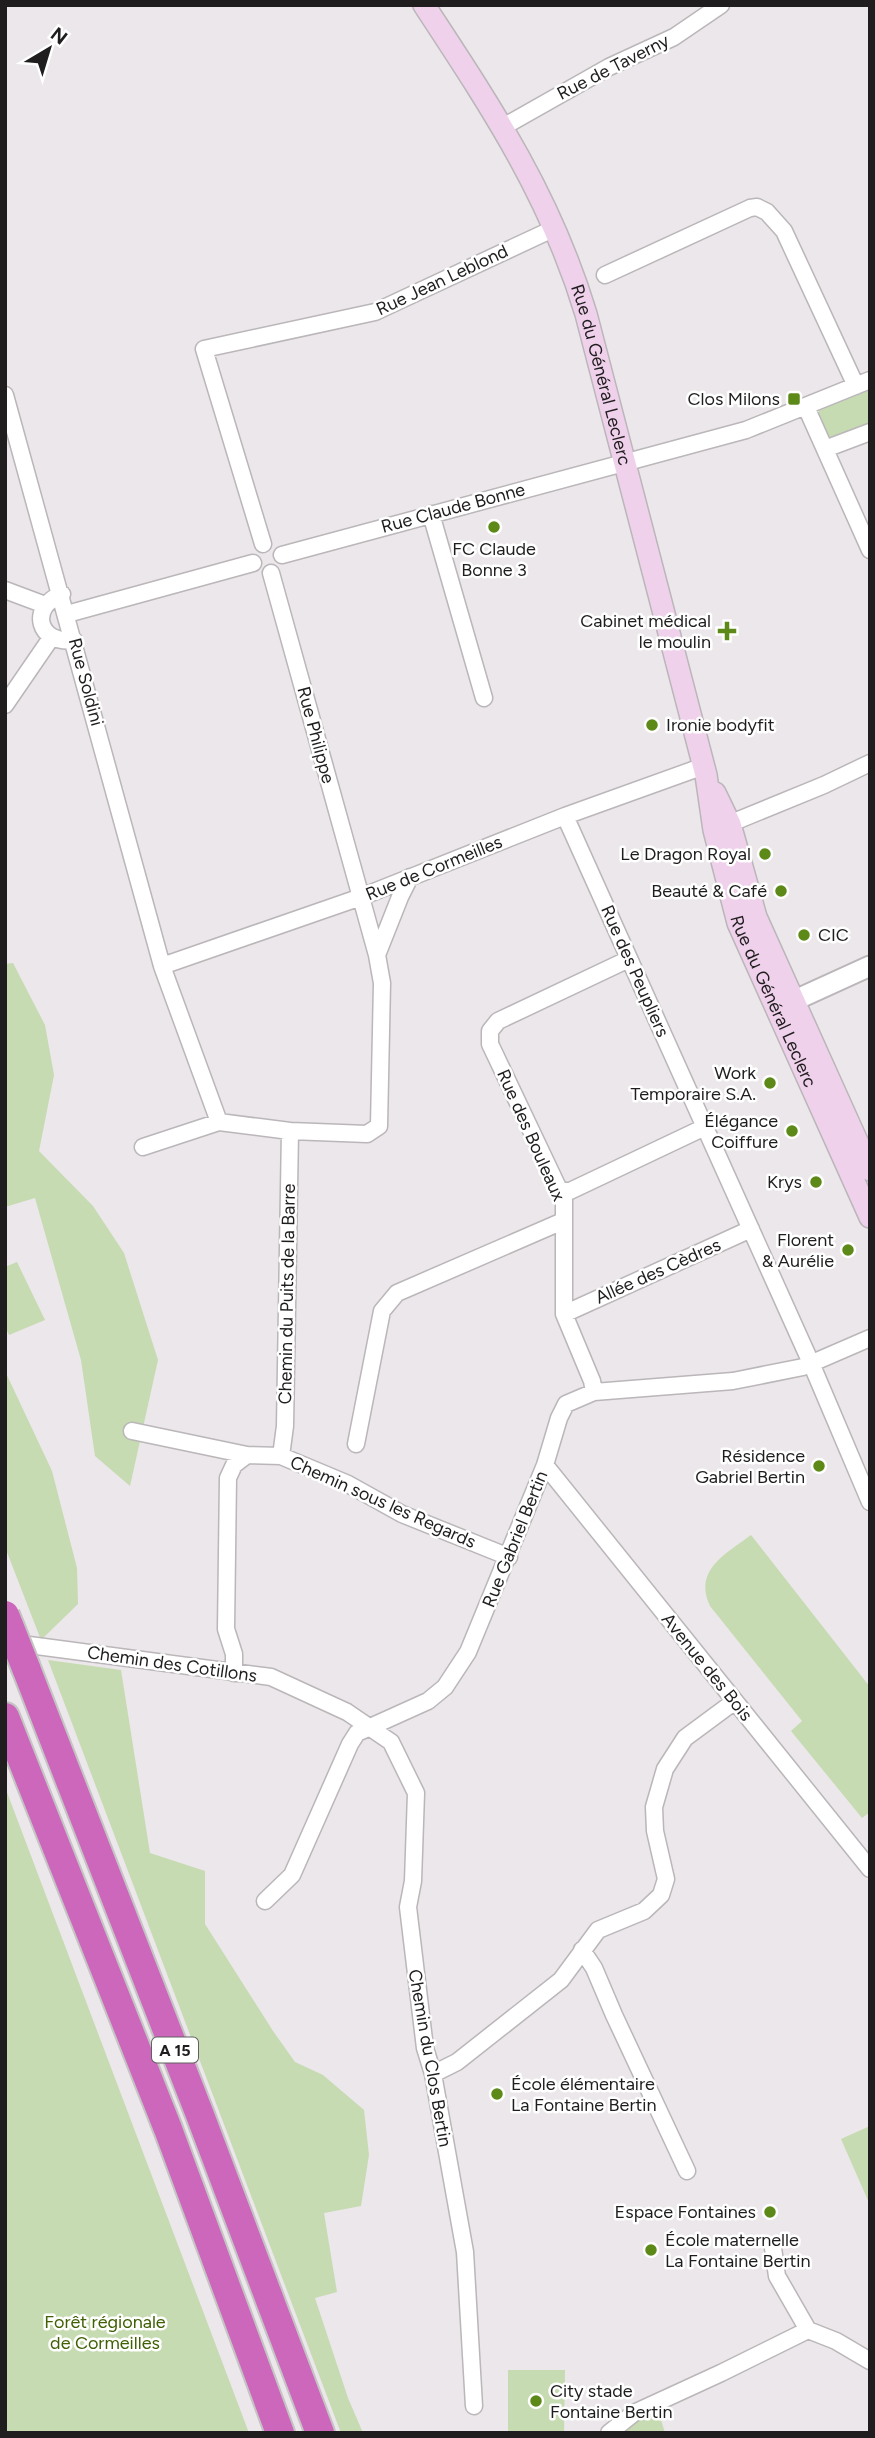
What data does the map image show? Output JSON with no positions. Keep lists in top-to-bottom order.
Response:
{
  "streets": {
    "highway": ["A 15"],
    "main road": ["Rue du Général Leclerc"],
    "street": [
      "Rue de Taverny",
      "Rue Jean Leblond",
      "Rue Claude Bonne",
      "Rue Soldini",
      "Rue Philippe",
      "Rue de Cormeilles",
      "Rue des Peupliers",
      "Rue des Bouleaux",
      "Allée des Cèdres",
      "Chemin du Puits de la Barre",
      "Chemin sous les Regards",
      "Rue Gabriel Bertin",
      "Chemin des Cotillons",
      "Avenue des Bois",
      "Chemin du Clos Bertin"
    ]
  },
  "crossings": [
    ["Rue de Taverny", "Rue du Général Leclerc"],
    ["Rue Jean Leblond", "Rue du Général Leclerc"],
    ["Rue Jean Leblond", "Rue Claude Bonne"],
    ["Rue Jean Leblond", "Rue Philippe"],
    ["Rue du Général Leclerc", "Rue Claude Bonne"],
    ["Rue du Général Leclerc", "Rue de Cormeilles"],
    ["Rue Claude Bonne", "Rue Philippe"],
    ["Rue Soldini", "Rue de Cormeilles"],
    ["Rue Philippe", "Rue de Cormeilles"],
    ["Rue de Cormeilles", "Rue des Peupliers"],
    ["Rue des Peupliers", "Rue des Bouleaux"],
    ["Rue des Peupliers", "Allée des Cèdres"],
    ["Rue des Peupliers", "Rue Gabriel Bertin"],
    ["Rue des Bouleaux", "Allée des Cèdres"],
    ["Rue des Bouleaux", "Rue Gabriel Bertin"],
    ["Chemin du Puits de la Barre", "Chemin sous les Regards"],
    ["Chemin sous les Regards", "Rue Gabriel Bertin"],
    ["Rue Gabriel Bertin", "Chemin des Cotillons"],
    ["Rue Gabriel Bertin", "Avenue des Bois"],
    ["Rue Gabriel Bertin", "Chemin du Clos Bertin"],
    ["Chemin des Cotillons", "Chemin du Clos Bertin"]
  ],
  "parks": ["Forêt régionale de Cormeilles"],
  "places": {
    "transit": ["Clos Milons"],
    "other": [
      "FC Claude Bonne 3",
      "Ironie bodyfit",
      "Le Dragon Royal",
      "Beauté & Café",
      "CIC",
      "Work Temporaire S.A.",
      "Élégance Coiffure",
      "Krys",
      "Florent & Aurélie",
      "Résidence Gabriel Bertin",
      "École élémentaire La Fontaine Bertin",
      "Espace Fontaines",
      "École maternelle La Fontaine Bertin",
      "City stade Fontaine Bertin"
    ],
    "health": ["Cabinet médical le moulin"]
  },
  "north": "top right"
}
